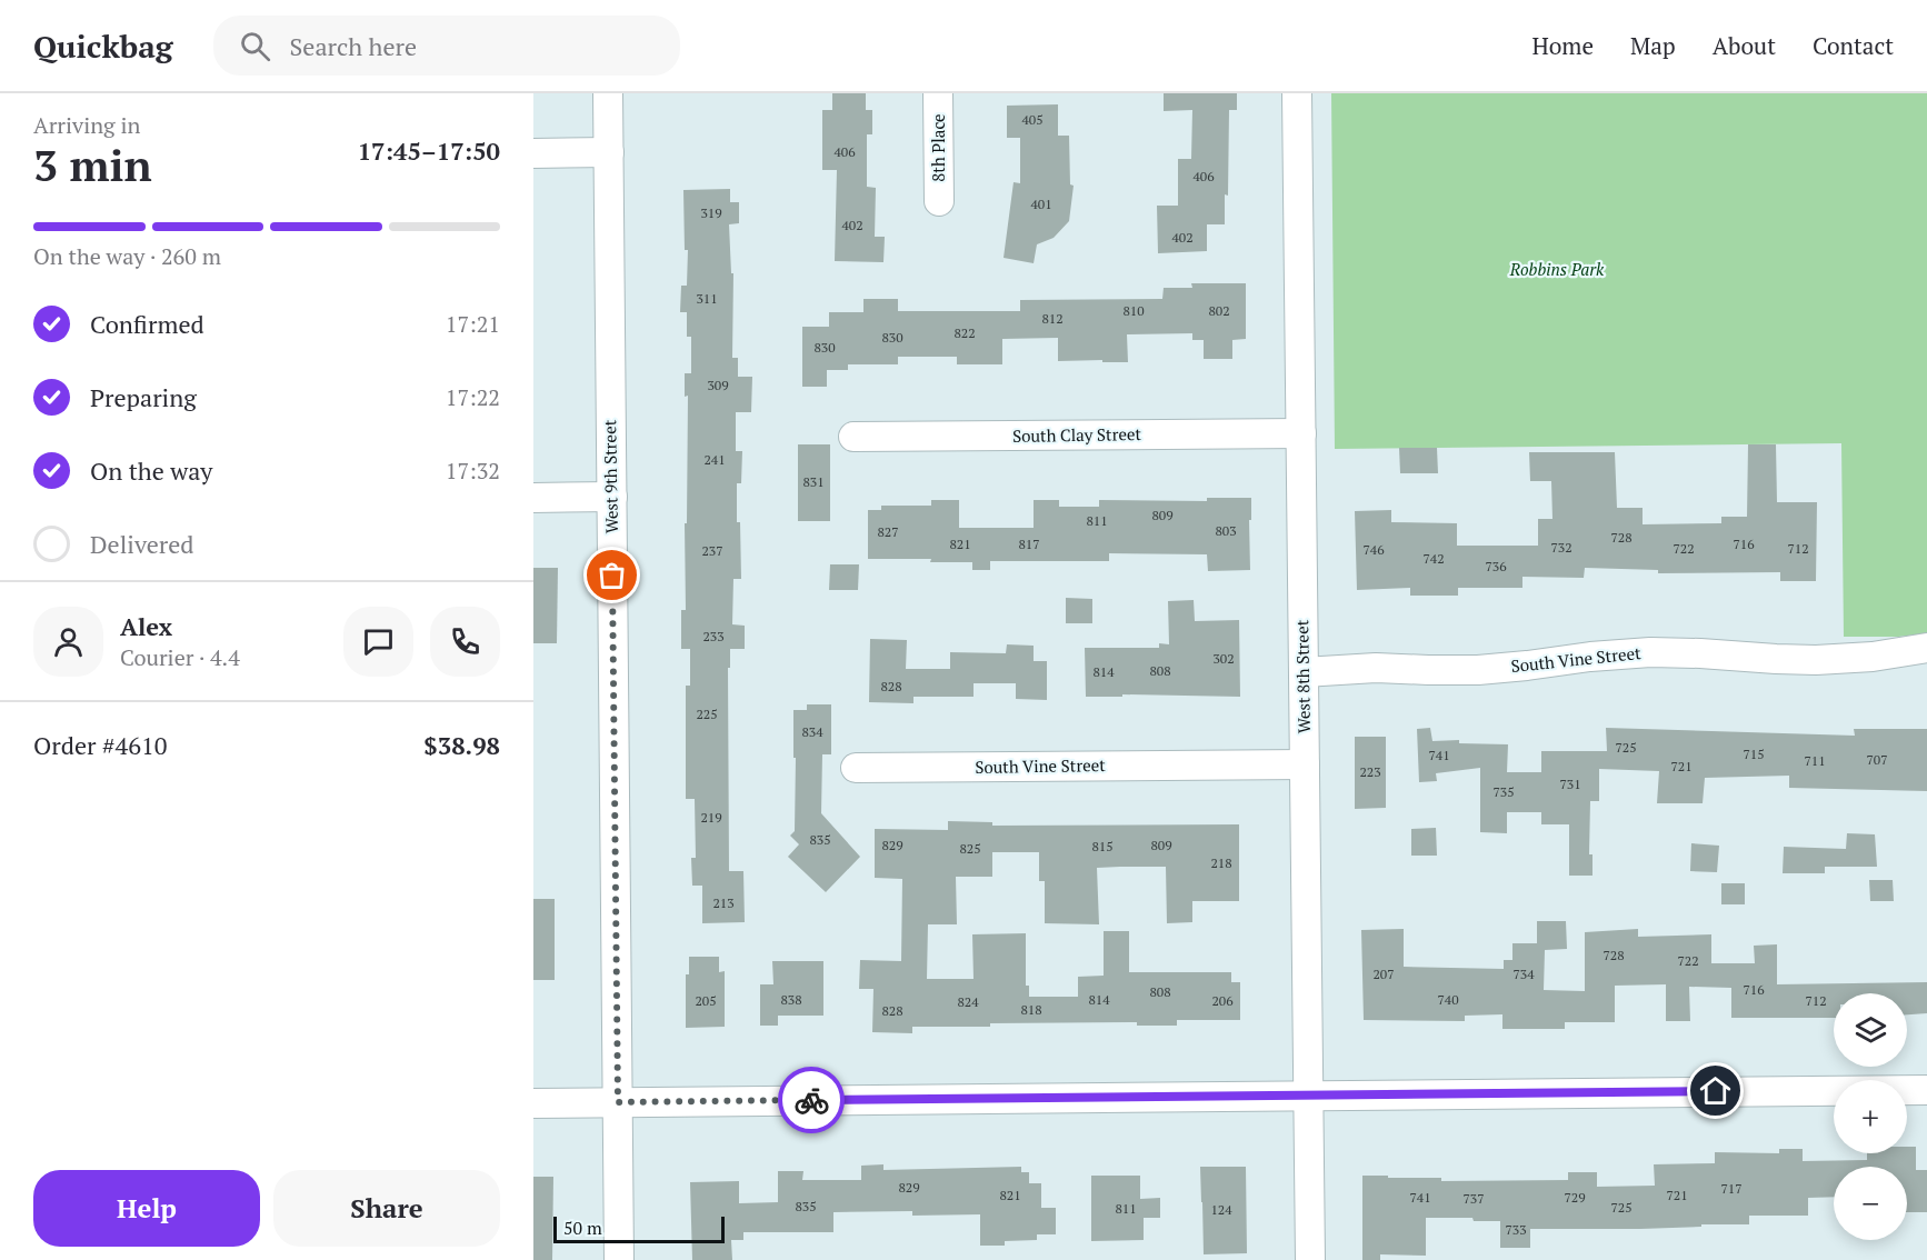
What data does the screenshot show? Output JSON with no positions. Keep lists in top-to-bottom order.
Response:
{
  "streets": {
    "street": [
      "8th Place",
      "South Clay Street",
      "West 9th Street",
      "South Vine Street",
      "West 8th Street"
    ]
  },
  "crossings": [
    ["South Clay Street", "West 8th Street"],
    ["South Vine Street", "West 8th Street"]
  ],
  "parks": ["Robbins Park"],
  "house_numbers": [
    "405",
    "406",
    "406",
    "401",
    "319",
    "402",
    "402",
    "311",
    "810",
    "802",
    "812",
    "822",
    "830",
    "830",
    "309",
    "241",
    "831",
    "809",
    "811",
    "803",
    "827",
    "728",
    "821",
    "817",
    "716",
    "732",
    "722",
    "712",
    "746",
    "237",
    "742",
    "736",
    "233",
    "302",
    "808",
    "814",
    "828",
    "225",
    "834",
    "725",
    "715",
    "741",
    "707",
    "711",
    "721",
    "223",
    "731",
    "735",
    "219",
    "835",
    "829",
    "809",
    "815",
    "825",
    "218",
    "213",
    "728",
    "722",
    "207",
    "734",
    "716",
    "808",
    "838",
    "814",
    "740",
    "205",
    "206",
    "712",
    "824",
    "818",
    "828",
    "829",
    "717",
    "821",
    "721",
    "741",
    "729",
    "737",
    "835",
    "725",
    "811",
    "124",
    "733"
  ],
  "scale_bar": "50 m",
  "page": {
    "header": "Quickbag",
    "search": "Search here",
    "nav": [
      "Home",
      "Map",
      "About",
      "Contact"
    ],
    "heading": ["3 min", "Arriving in", "17:45–17:50"],
    "panel": [
      "Alex",
      "Courier · 4.4",
      "Order #4610",
      "$38.98"
    ],
    "bar": "On the way · 260 m",
    "list": [
      ["Confirmed", "17:21"],
      ["Preparing", "17:22"],
      ["On the way", "17:32"],
      "Delivered"
    ],
    "map_buttons": ["+", "−"],
    "buttons": ["Help", "Share"],
    "scale": "50 m"
  }
}
